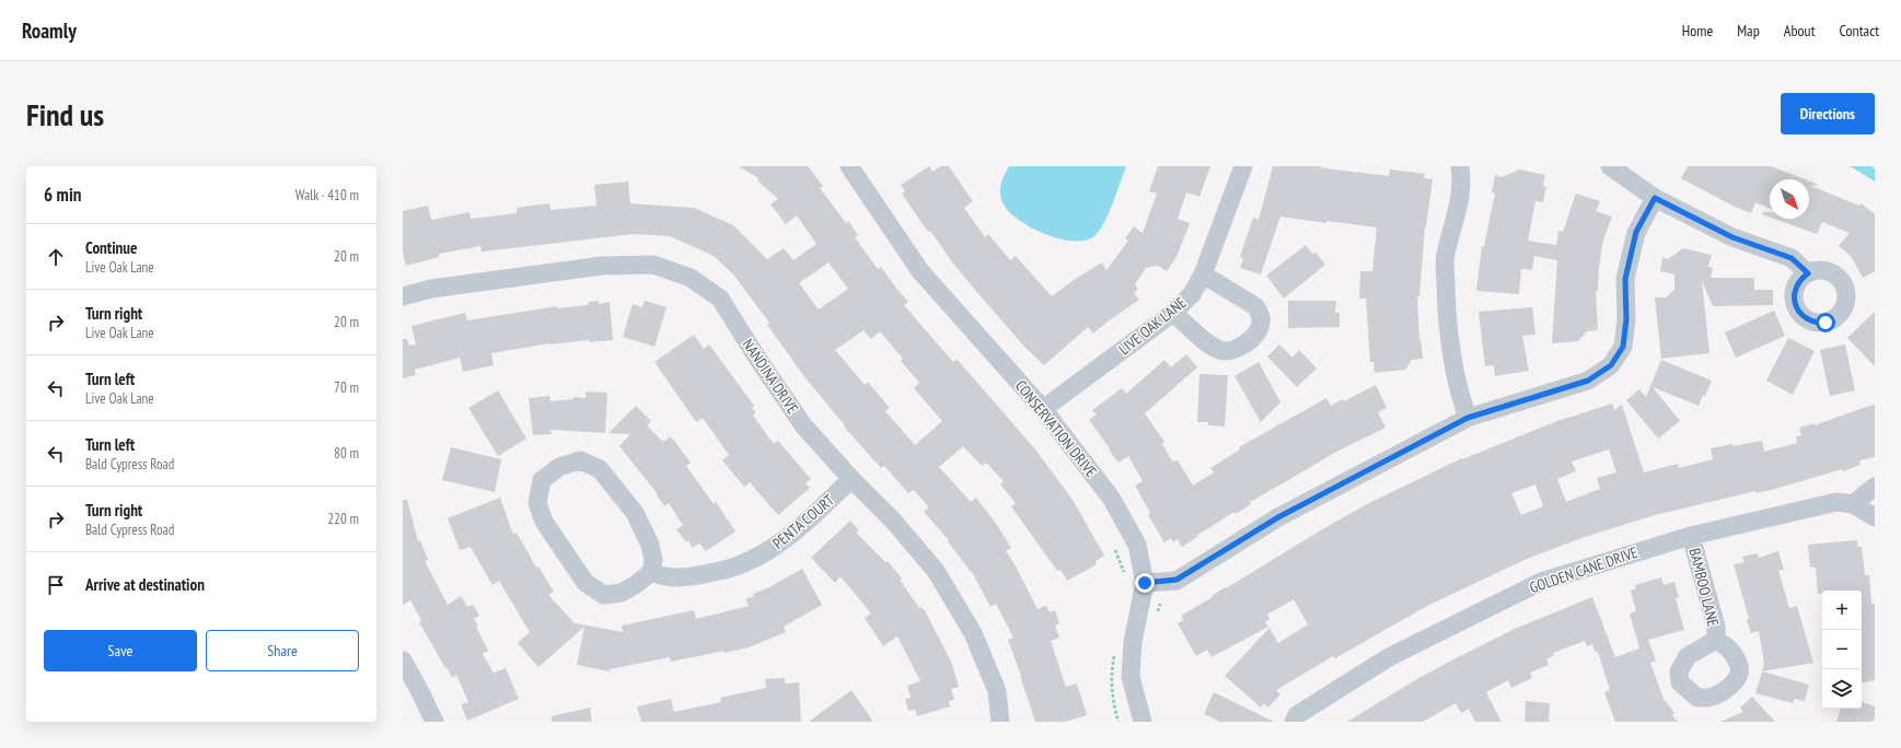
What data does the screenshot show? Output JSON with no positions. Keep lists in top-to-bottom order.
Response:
{
  "streets": {
    "street": [
      "LIVE OAK LANE",
      "NANDINA DRIVE",
      "CONSERVATION DRIVE",
      "PENTA COURT",
      "GOLDEN CANE DRIVE",
      "BAMBOO LANE"
    ]
  },
  "crossings": [
    ["LIVE OAK LANE", "CONSERVATION DRIVE"],
    ["NANDINA DRIVE", "PENTA COURT"],
    ["GOLDEN CANE DRIVE", "BAMBOO LANE"]
  ],
  "north": "bottom right",
  "page": {
    "header": "Roamly",
    "nav": [
      "Home",
      "Map",
      "About",
      "Contact"
    ],
    "buttons": [
      "Directions",
      ["Save", "Share"]
    ],
    "title": "Find us",
    "heading": ["6 min", "Walk · 410 m"],
    "list": [
      ["Continue", "Live Oak Lane", "20 m"],
      ["Turn right", "Live Oak Lane", "20 m"],
      ["Turn left", "Live Oak Lane", "70 m"],
      ["Turn left", "Bald Cypress Road", "80 m"],
      ["Turn right", "Bald Cypress Road", "220 m"],
      "Arrive at destination"
    ],
    "map_buttons": ["+", "−"]
  }
}
